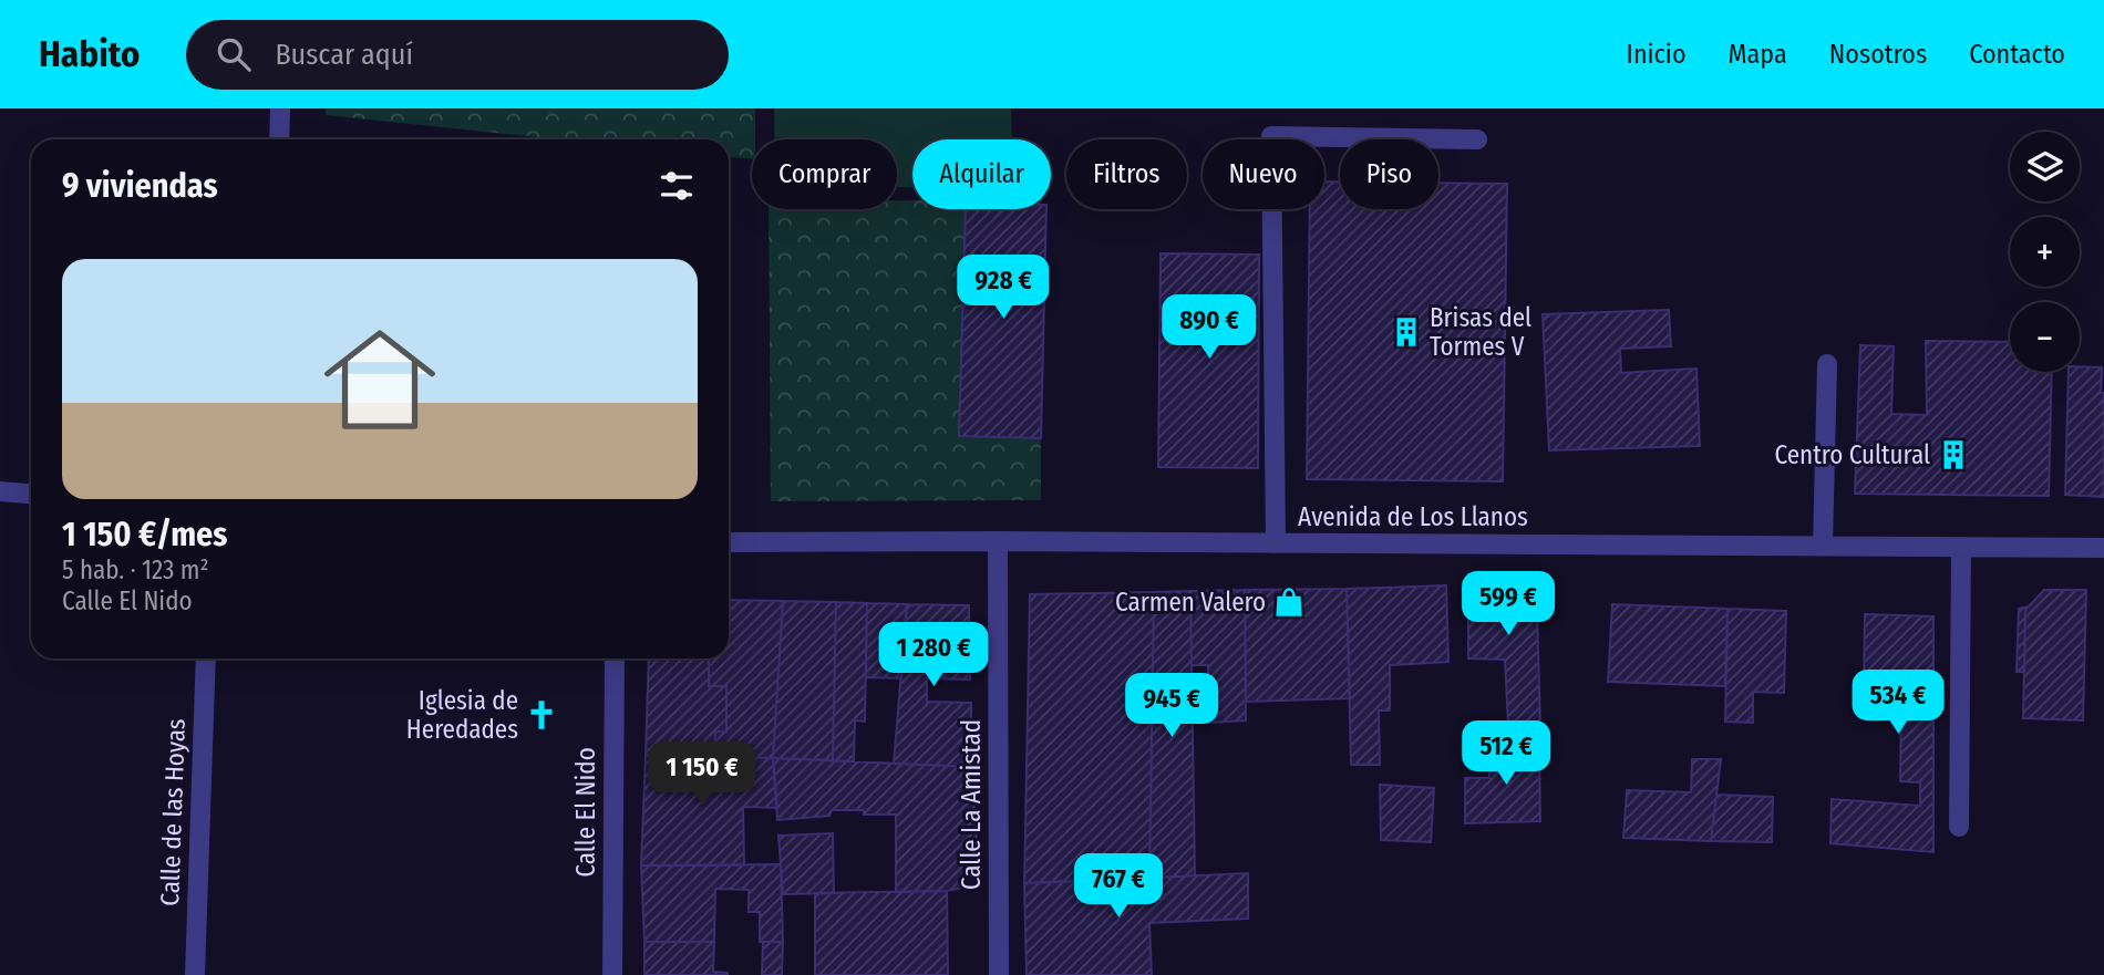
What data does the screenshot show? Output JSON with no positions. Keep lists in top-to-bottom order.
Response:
{
  "streets": {
    "street": [
      "Avenida de Los Llanos",
      "Calle La Amistad",
      "Calle de las Hoyas",
      "Calle El Nido"
    ]
  },
  "crossings": [
    ["Avenida de Los Llanos", "Calle La Amistad"]
  ],
  "places": {
    "building": ["Brisas del Tormes V", "Centro Cultural"],
    "shop": ["Carmen Valero"],
    "church": ["Iglesia de Heredades"]
  },
  "page": {
    "header": "Habito",
    "search": "Buscar aquí",
    "nav": [
      "Inicio",
      "Mapa",
      "Nosotros",
      "Contacto"
    ],
    "map_buttons": ["+", "−"],
    "chip": [
      "Comprar",
      "Alquilar",
      "Filtros",
      "Nuevo",
      "Piso"
    ],
    "heading": "9 viviendas",
    "list": [
      {
        "name": "1 150 €/mes",
        "note": "5 hab. · 123 m² · Calle El Nido"
      }
    ],
    "price": [
      "928 €",
      "890 €",
      "599 €",
      "1 280 €",
      "534 €",
      "945 €",
      "512 €",
      "1 150 €",
      "767 €"
    ]
  }
}
